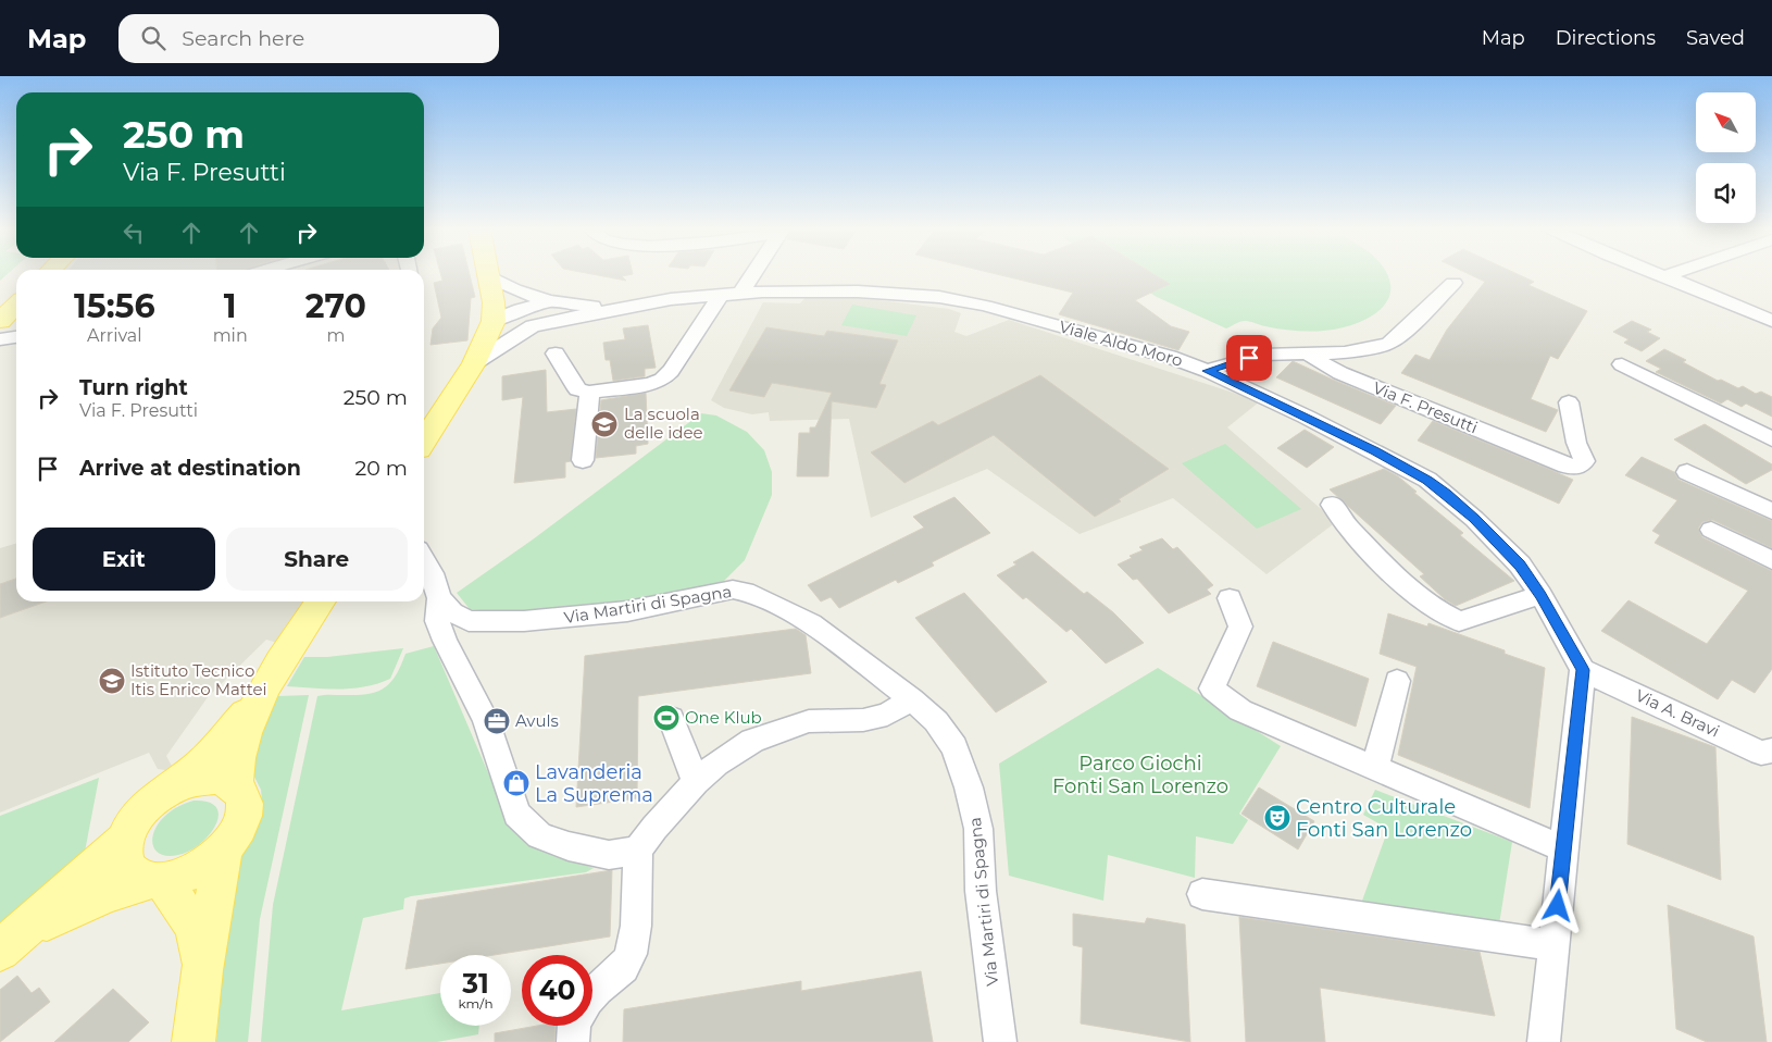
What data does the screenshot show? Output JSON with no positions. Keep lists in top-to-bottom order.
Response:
{
  "streets": {
    "street": [
      "Viale Aldo Moro",
      "Via F. Presutti",
      "Via Martiri di Spagna",
      "Via A. Bravi"
    ]
  },
  "crossings": [
    ["Viale Aldo Moro", "Via A. Bravi"]
  ],
  "parks": ["Parco Giochi Fonti San Lorenzo"],
  "places": {
    "school or university": ["La scuola delle idee", "Istituto Tecnico Itis Enrico Mattei"],
    "sports": ["One Klub"],
    "office": ["Avuls"],
    "shop": ["Lavanderia La Suprema"],
    "theatre": ["Centro Culturale Fonti San Lorenzo"]
  },
  "north": "top left",
  "page": {
    "header": "Map",
    "search": "Search here",
    "nav": ["Map", "Directions", "Saved"],
    "turn": ["250 m", "Via F. Presutti"],
    "eta": [
      "15:56",
      "Arrival",
      "1",
      "min",
      "270",
      "m"
    ],
    "list": [
      {
        "name": "Turn right",
        "note": "Via F. Presutti",
        "value": "250 m"
      },
      {
        "name": "Arrive at destination",
        "value": "20 m"
      }
    ],
    "buttons": ["Exit", "Share"],
    "speed": "31 km/h",
    "limit": "40"
  }
}
